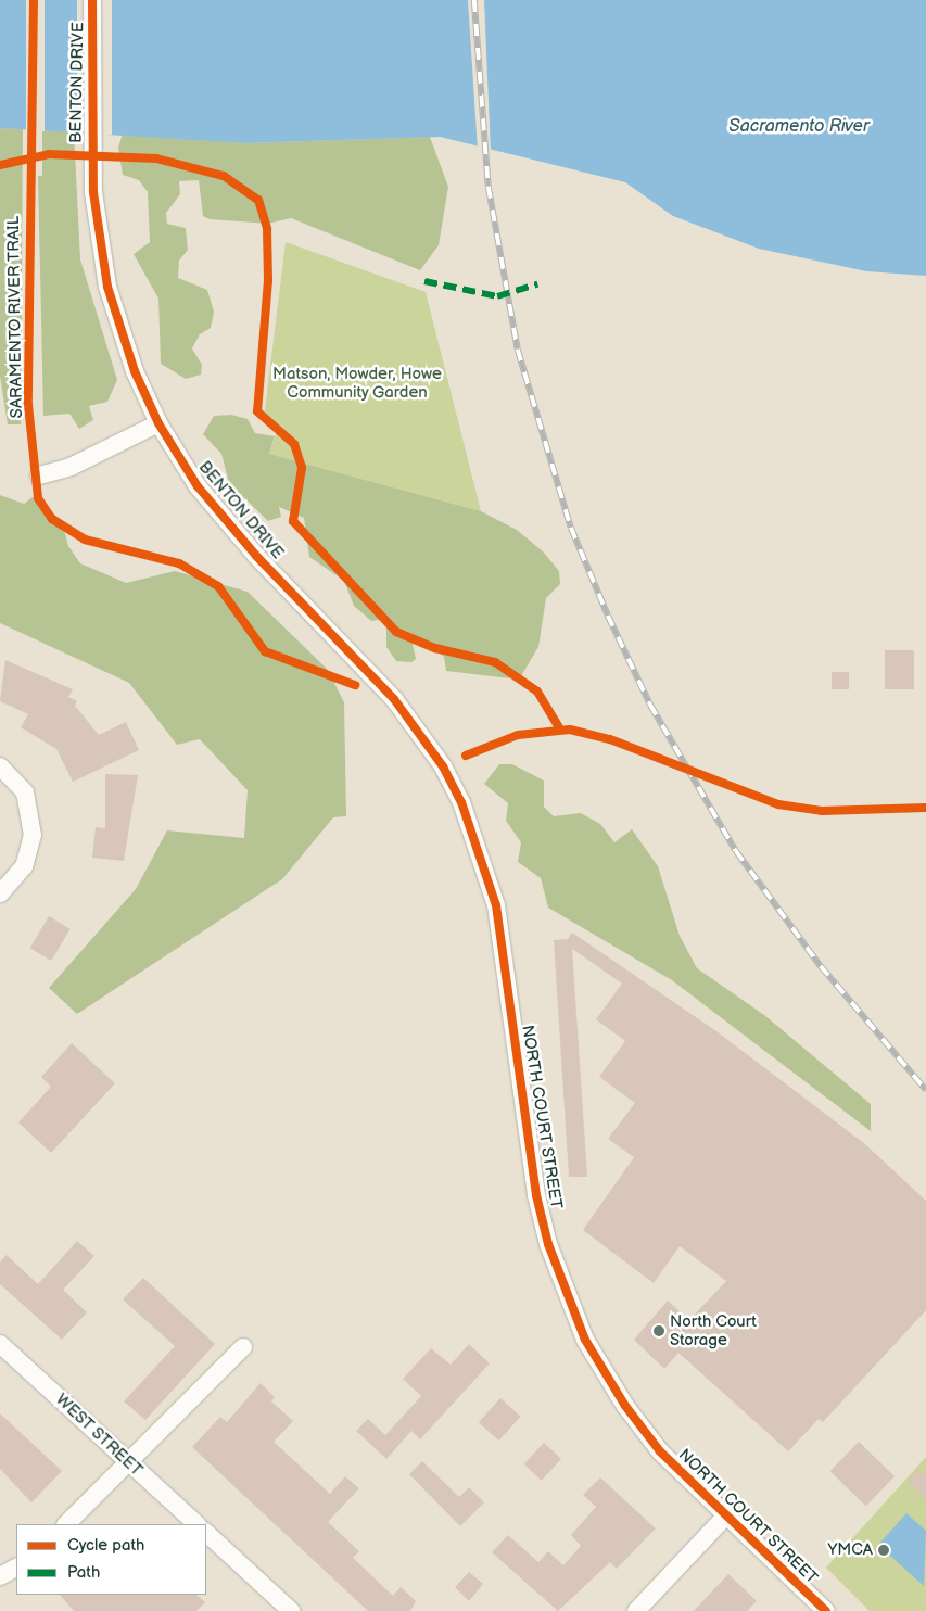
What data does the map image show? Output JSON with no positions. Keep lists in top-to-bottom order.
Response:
{
  "streets": {
    "street": ["BENTON DRIVE", "NORTH COURT STREET", "WEST STREET"],
    "cycle path": ["SARAMENTO RIVER TRAIL"]
  },
  "crossings": [
    ["BENTON DRIVE", "NORTH COURT STREET"]
  ],
  "water": ["Sacramento River"],
  "parks": ["Matson, Mowder, Howe Community Garden"],
  "places": ["North Court Storage", "YMCA"],
  "legend": ["Cycle path", "Path"]
}
